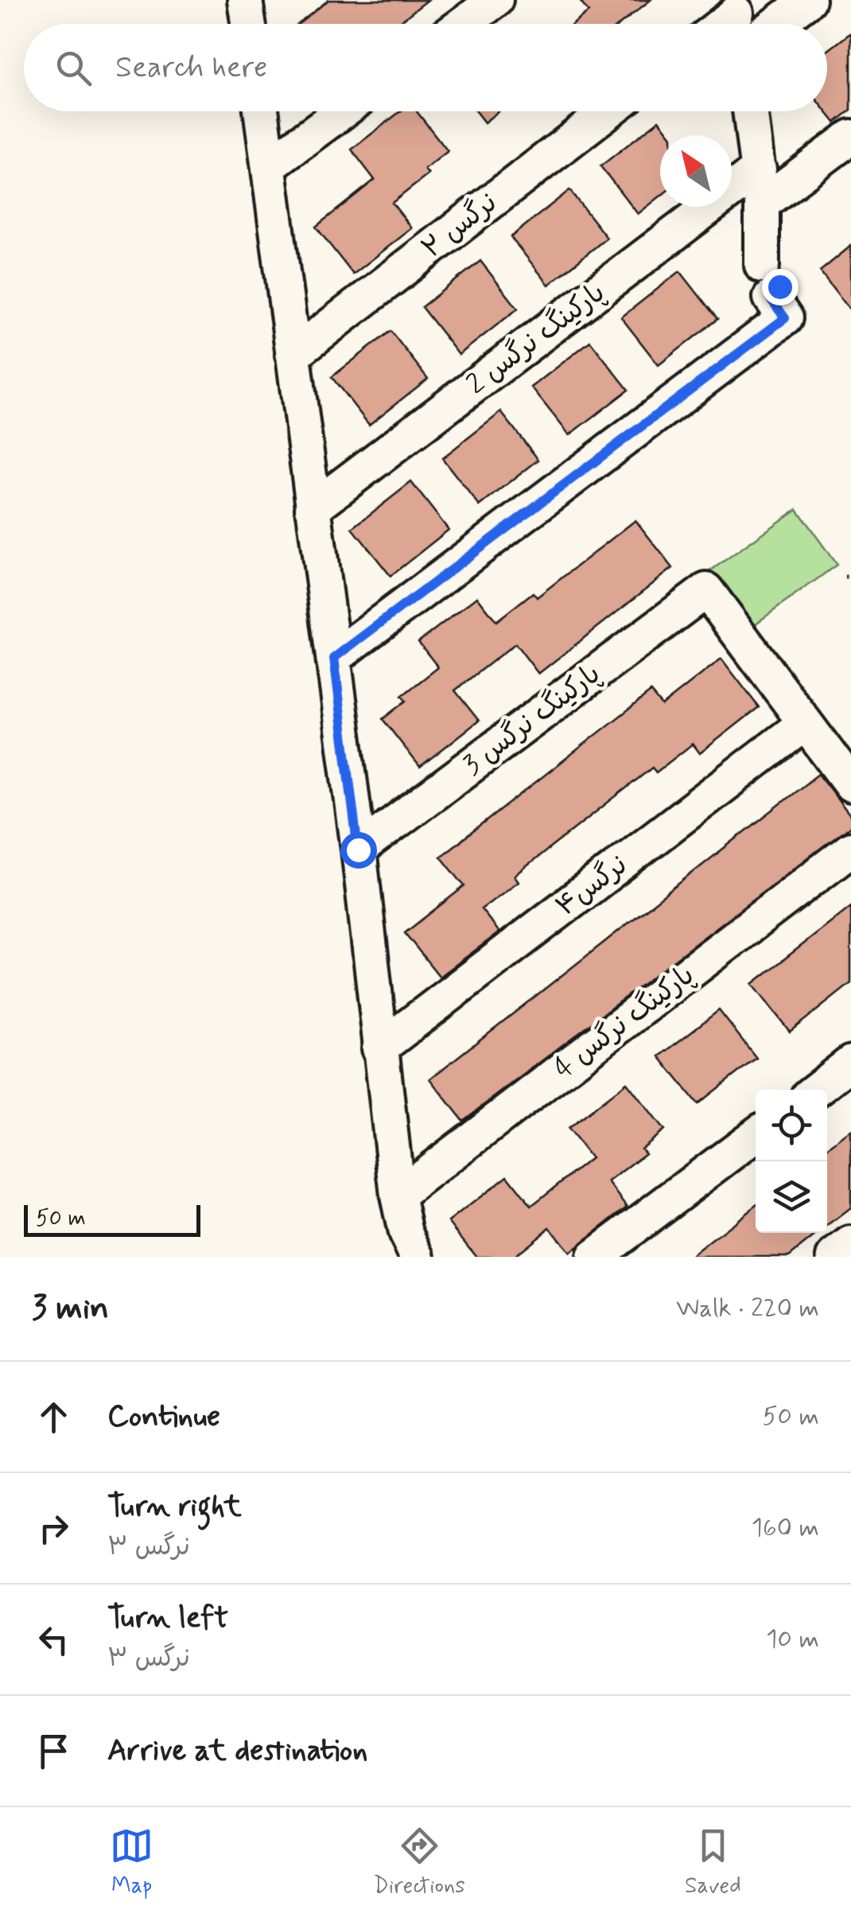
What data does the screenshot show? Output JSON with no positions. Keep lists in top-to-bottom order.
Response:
{
  "streets": {
    "street": [
      "نرگس ۲",
      "پارکینگ نرگس 2",
      "پارکینگ نرگس 3",
      "نرگس۴",
      "پارکینگ نرگس 4"
    ]
  },
  "crossings": [
    ["پارکینگ نرگس 3", "نرگس۴"]
  ],
  "scale_bar": "50 m",
  "north": "top left",
  "page": {
    "search": "Search here",
    "scale": "50 m",
    "heading": ["3 min", "Walk · 220 m"],
    "list": [
      ["Continue", "50 m"],
      ["Turn right", "نرگس ۳", "160 m"],
      ["Turn left", "نرگس ۳", "10 m"],
      "Arrive at destination"
    ],
    "nav": ["Map", "Directions", "Saved"]
  }
}
